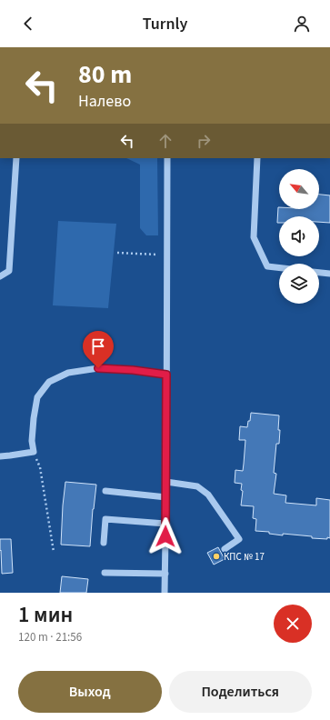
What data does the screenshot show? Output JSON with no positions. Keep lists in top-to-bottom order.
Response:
{
  "places": ["КПС № 17"],
  "north": "top left",
  "page": {
    "header": "Turnly",
    "turn": ["80 m", "Налево"],
    "heading": ["1 мин", "120 m · 21:56"],
    "buttons": ["Выход", "Поделиться"]
  }
}
